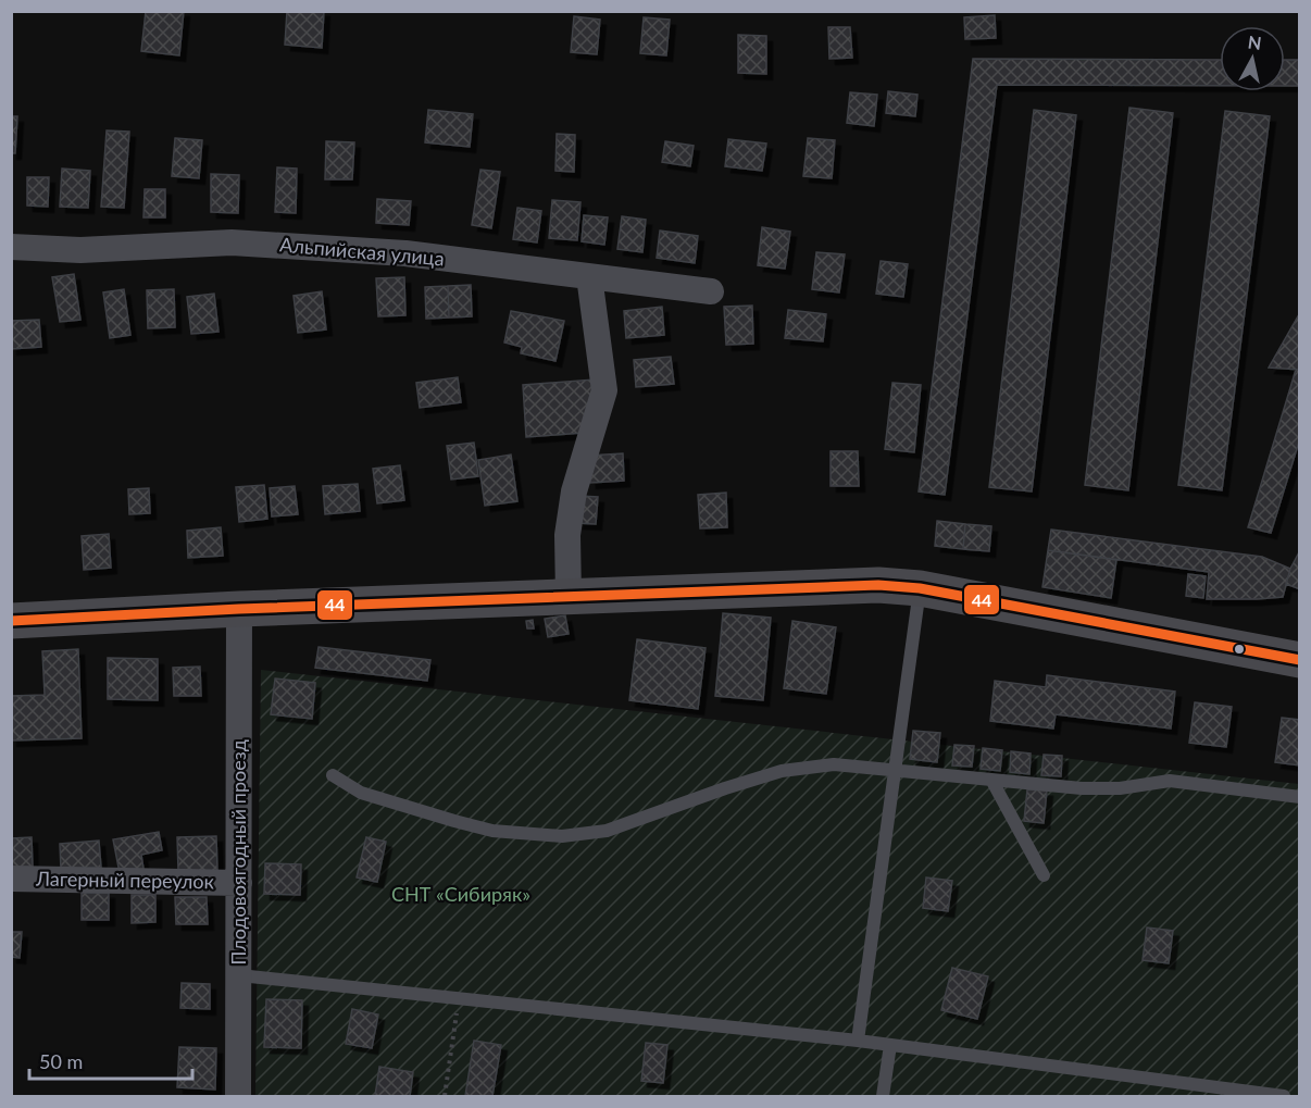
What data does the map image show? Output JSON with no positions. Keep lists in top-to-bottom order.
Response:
{
  "streets": {
    "street": ["Альпийская улица", "Плодовоягодный проезд", "Лагерный переулок"]
  },
  "crossings": [
    ["Плодовоягодный проезд", "Лагерный переулок"]
  ],
  "parks": ["СНТ «Сибиряк»"],
  "lines": ["transit line 44"],
  "scale_bar": "50 m",
  "north": "top"
}
